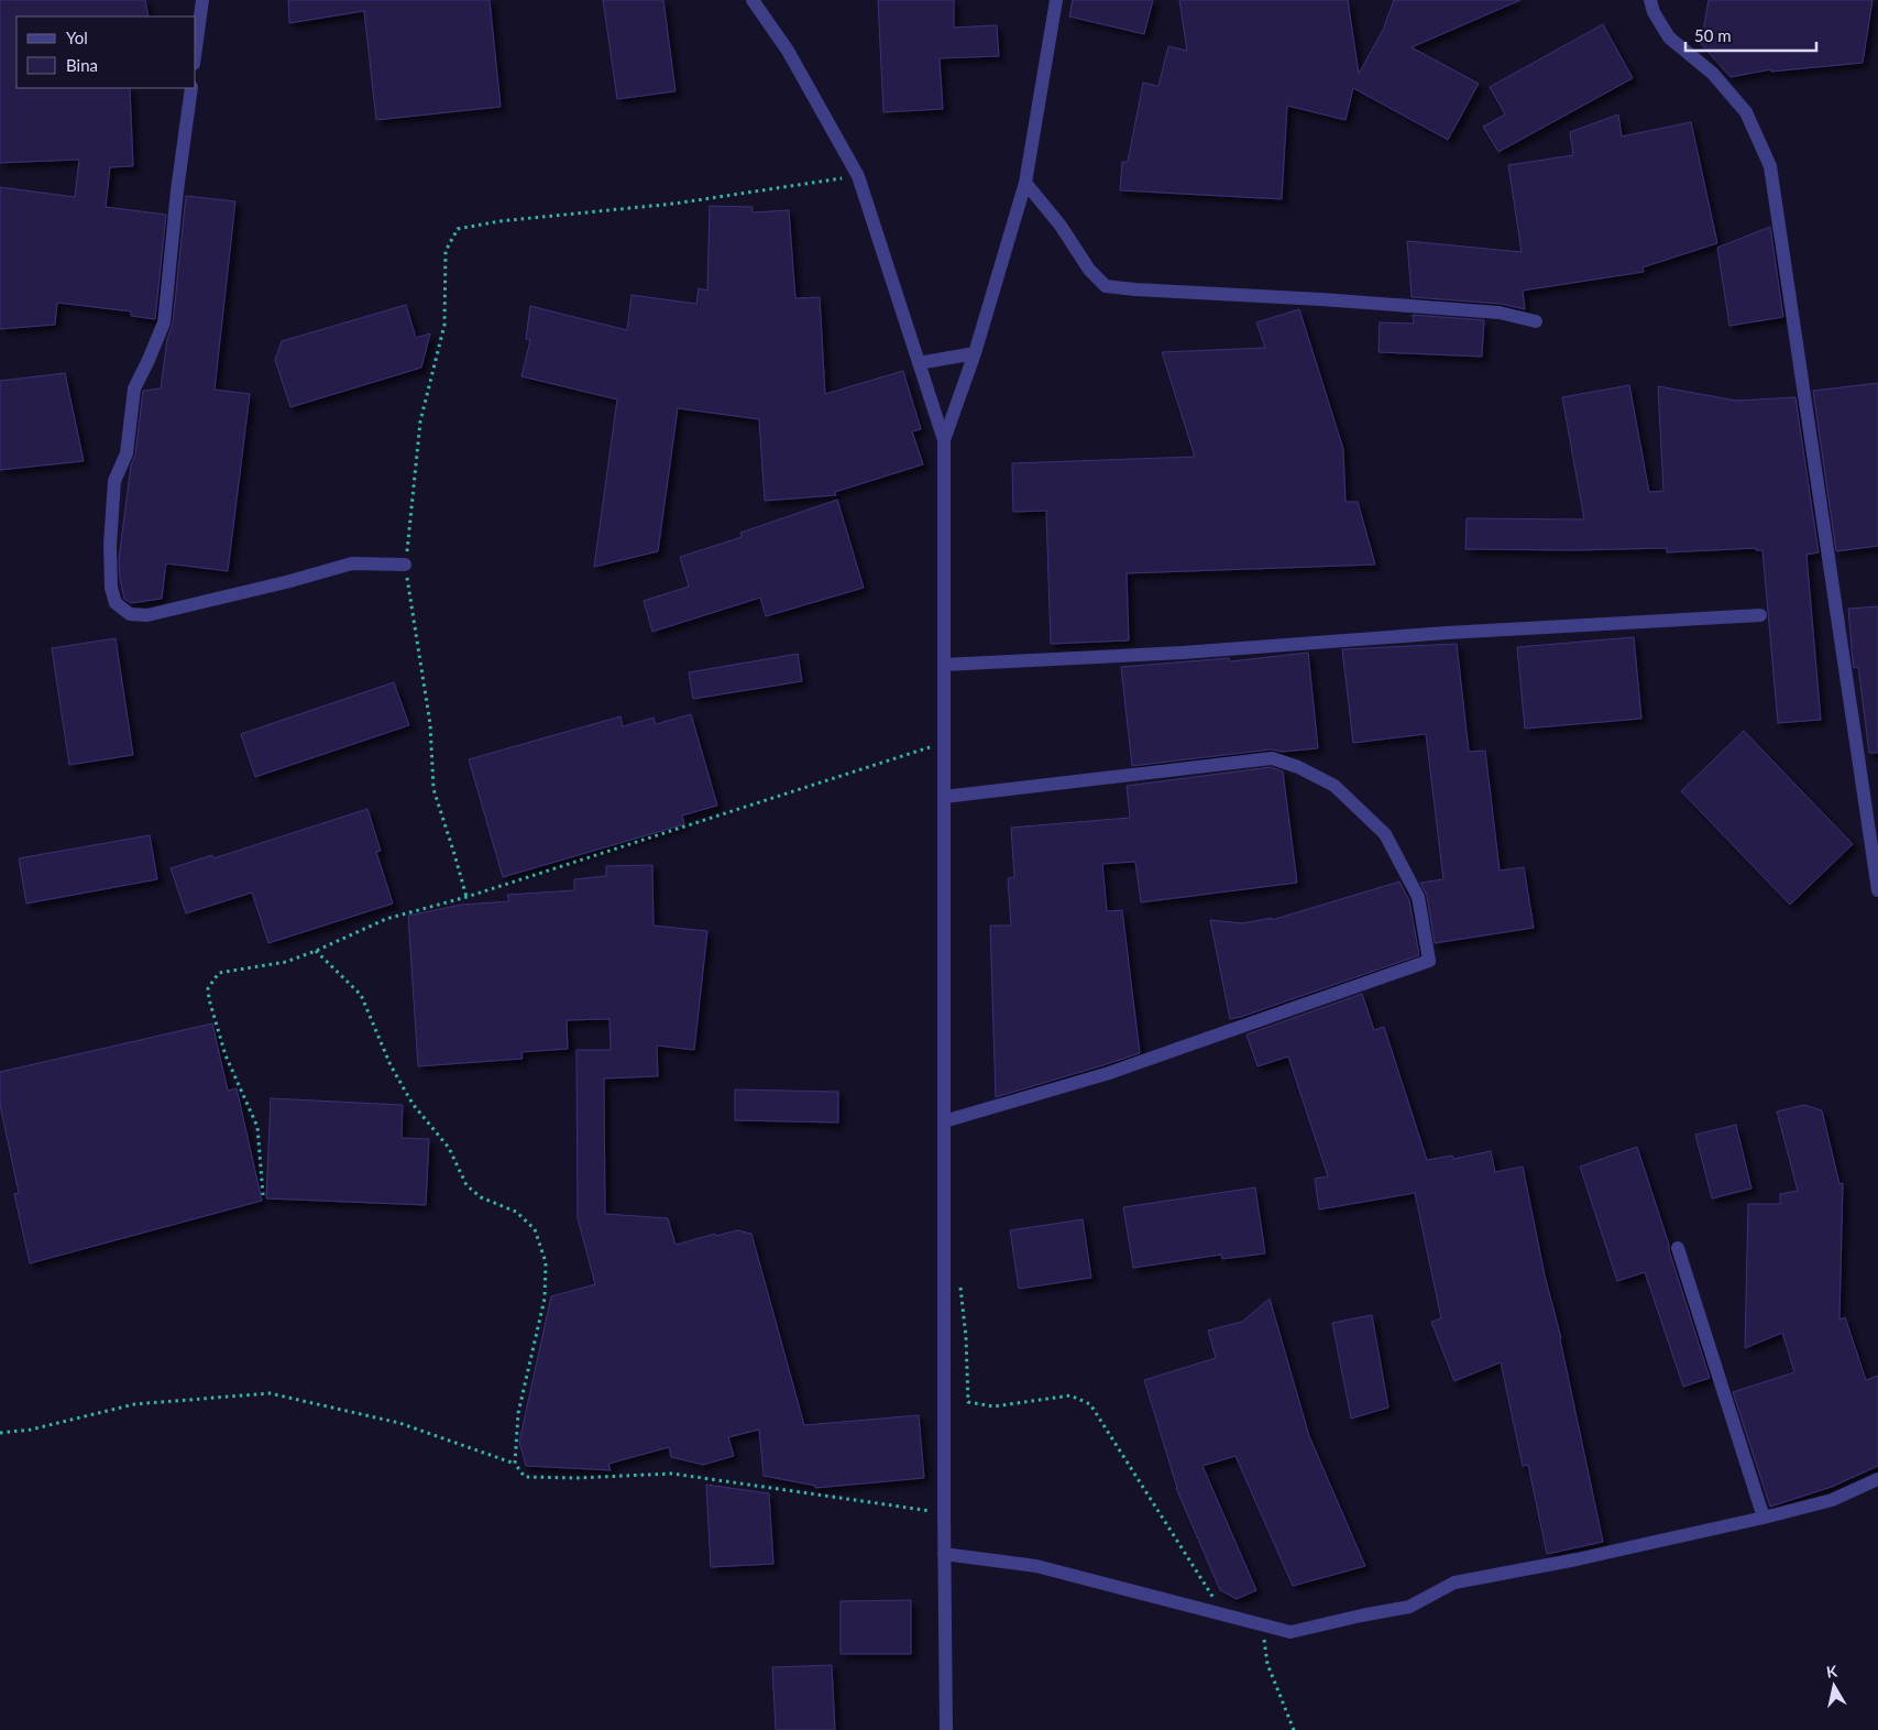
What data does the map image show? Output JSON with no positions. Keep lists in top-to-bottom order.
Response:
{
  "legend": ["Yol", "Bina"],
  "scale_bar": "50 m",
  "north": "top"
}
